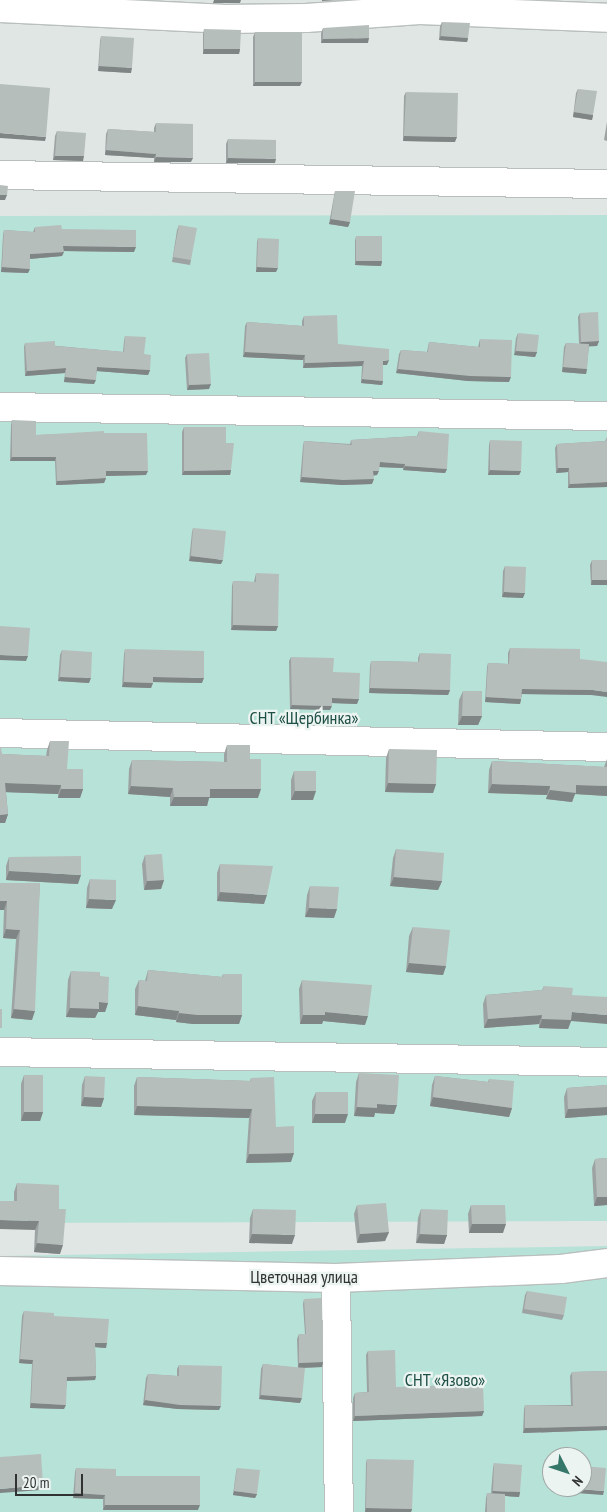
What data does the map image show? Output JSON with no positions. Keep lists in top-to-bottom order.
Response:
{
  "streets": {
    "street": ["Цветочная улица"]
  },
  "parks": ["СНТ «Щербинка»", "СНТ «Язово»"],
  "scale_bar": "20 m",
  "north": "bottom right"
}
